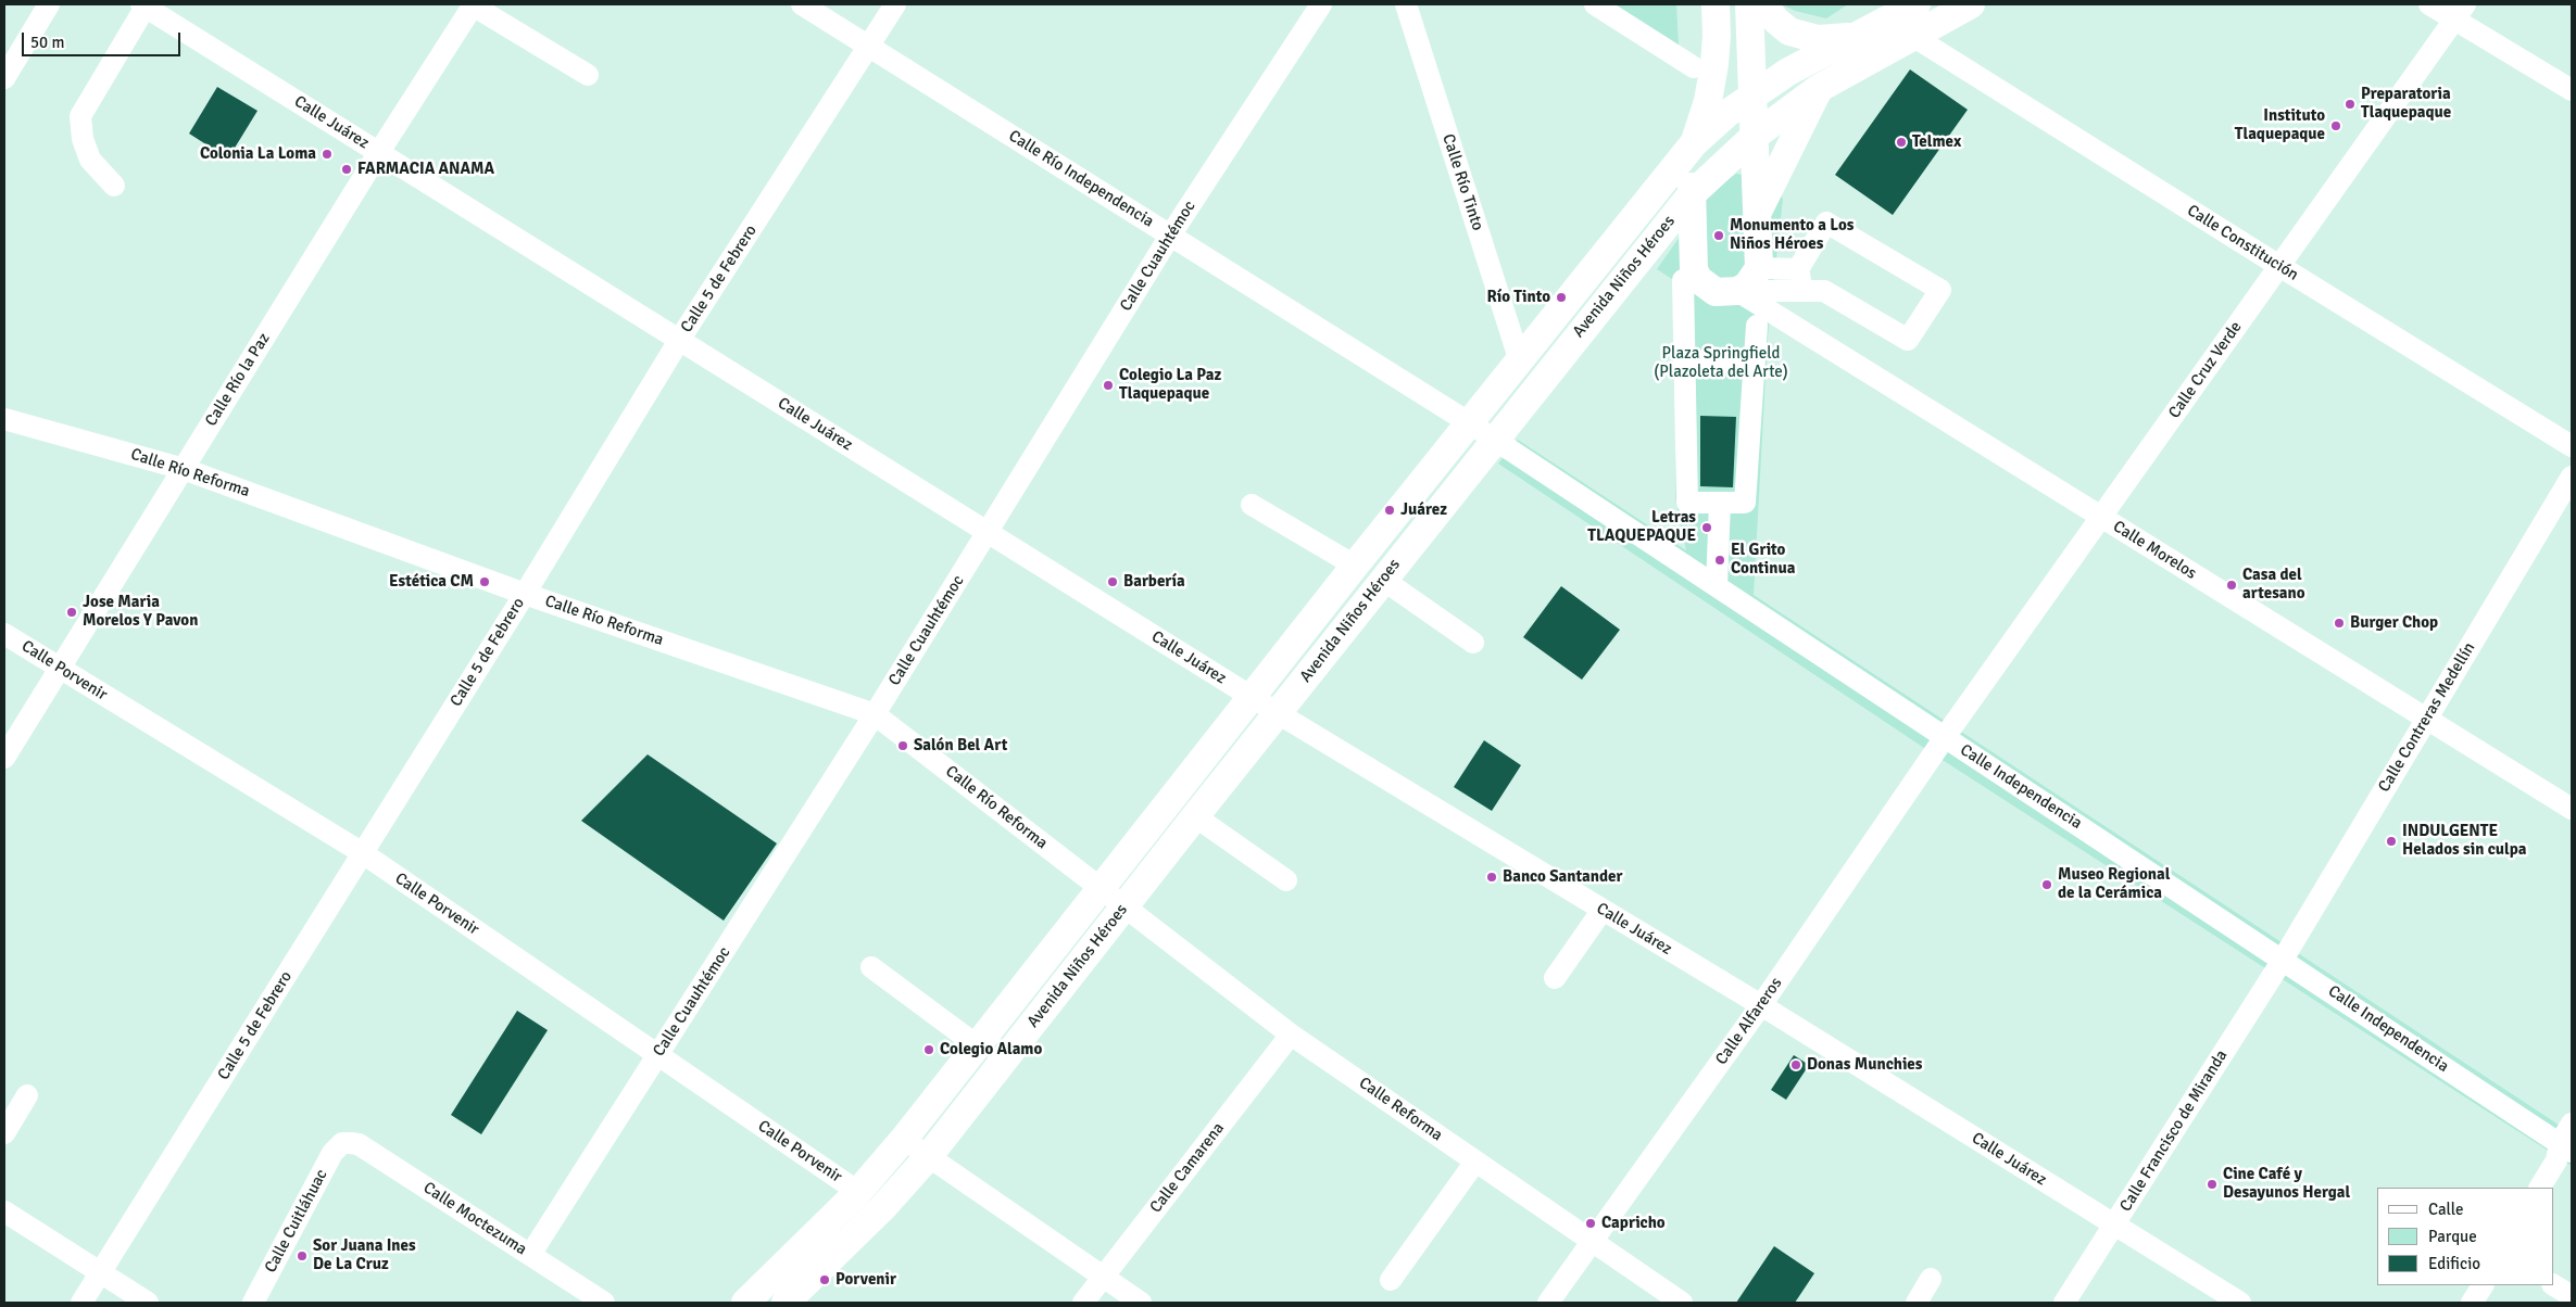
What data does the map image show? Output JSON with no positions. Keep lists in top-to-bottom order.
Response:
{
  "streets": {
    "main road": ["Avenida Niños Héroes"],
    "street": [
      "Calle Juárez",
      "Calle Río Independencia",
      "Calle Río Tinto",
      "Calle Constitución",
      "Calle Cuauhtémoc",
      "Calle 5 de Febrero",
      "Calle Cruz Verde",
      "Calle Río la Paz",
      "Calle Río Reforma",
      "Calle Morelos",
      "Calle Porvenir",
      "Calle Contreras Medellín",
      "Calle Independencia",
      "Calle Alfareros",
      "Calle Reforma",
      "Calle Francisco de Miranda",
      "Calle Camarena",
      "Calle Moctezuma",
      "Calle Cuitláhuac"
    ]
  },
  "crossings": [
    ["Calle Juárez", "Calle Cuauhtémoc"],
    ["Calle Juárez", "Avenida Niños Héroes"],
    ["Calle Juárez", "Calle 5 de Febrero"],
    ["Calle Juárez", "Calle Río la Paz"],
    ["Calle Juárez", "Calle Alfareros"],
    ["Calle Juárez", "Calle Francisco de Miranda"],
    ["Calle Río Independencia", "Calle Cuauhtémoc"],
    ["Calle Río Independencia", "Avenida Niños Héroes"],
    ["Calle Río Independencia", "Calle 5 de Febrero"],
    ["Calle Río Independencia", "Calle Independencia"],
    ["Calle Río Tinto", "Avenida Niños Héroes"],
    ["Calle Constitución", "Avenida Niños Héroes"],
    ["Calle Constitución", "Calle Cruz Verde"],
    ["Calle Cuauhtémoc", "Calle Río Reforma"],
    ["Calle Cuauhtémoc", "Calle Porvenir"],
    ["Calle Cuauhtémoc", "Calle Moctezuma"],
    ["Avenida Niños Héroes", "Calle Río Reforma"],
    ["Avenida Niños Héroes", "Calle Porvenir"],
    ["Avenida Niños Héroes", "Calle Independencia"],
    ["Avenida Niños Héroes", "Calle Reforma"],
    ["Calle 5 de Febrero", "Calle Río Reforma"],
    ["Calle 5 de Febrero", "Calle Porvenir"],
    ["Calle Cruz Verde", "Calle Morelos"],
    ["Calle Cruz Verde", "Calle Independencia"],
    ["Calle Cruz Verde", "Calle Alfareros"],
    ["Calle Río la Paz", "Calle Río Reforma"],
    ["Calle Río la Paz", "Calle Porvenir"],
    ["Calle Río Reforma", "Calle Reforma"],
    ["Calle Morelos", "Calle Contreras Medellín"],
    ["Calle Contreras Medellín", "Calle Independencia"],
    ["Calle Contreras Medellín", "Calle Francisco de Miranda"],
    ["Calle Independencia", "Calle Alfareros"],
    ["Calle Independencia", "Calle Francisco de Miranda"],
    ["Calle Alfareros", "Calle Reforma"],
    ["Calle Reforma", "Calle Camarena"],
    ["Calle Moctezuma", "Calle Cuitláhuac"]
  ],
  "parks": ["Plaza Springfield (Plazoleta del Arte)"],
  "places": [
    "Preparatoria Tlaquepaque",
    "Instituto Tlaquepaque",
    "Telmex",
    "Colonia La Loma",
    "FARMACIA ANAMA",
    "Monumento a Los Niños Héroes",
    "Río Tinto",
    "Colegio La Paz Tlaquepaque",
    "Juárez",
    "Letras TLAQUEPAQUE",
    "El Grito Continua",
    "Estética CM",
    "Barbería",
    "Casa del artesano",
    "Jose Maria Morelos Y Pavon",
    "Burger Chop",
    "Salón Bel Art",
    "INDULGENTE Helados sin culpa",
    "Banco Santander",
    "Museo Regional de la Cerámica",
    "Colegio Alamo",
    "Donas Munchies",
    "Cine Café y Desayunos Hergal",
    "Capricho",
    "Sor Juana Ines De La Cruz",
    "Porvenir"
  ],
  "legend": ["Calle", "Parque", "Edificio"],
  "scale_bar": "50 m"
}
